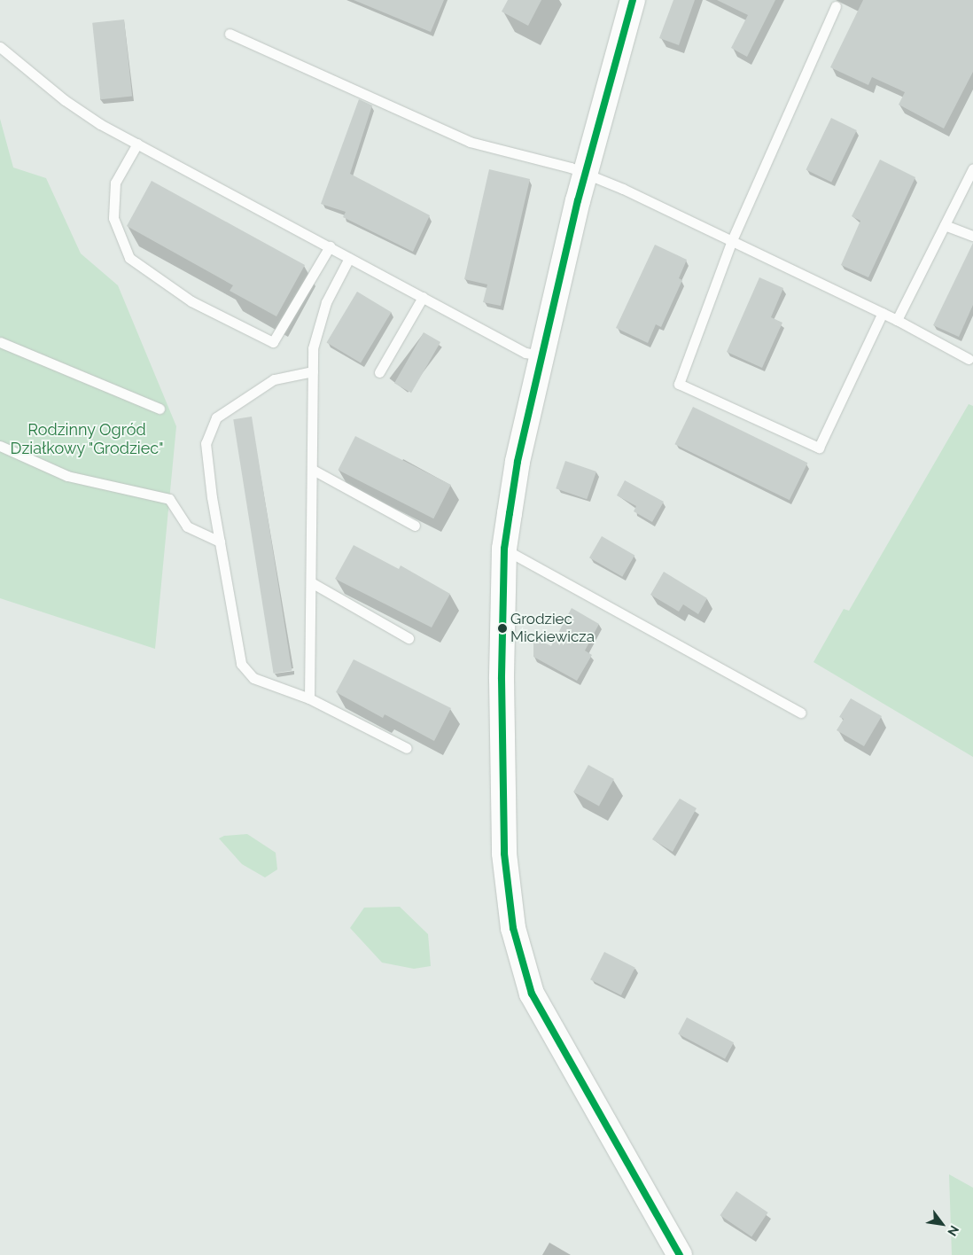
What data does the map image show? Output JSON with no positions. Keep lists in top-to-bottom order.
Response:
{
  "parks": ["Rodzinny Ogród Działkowy \"Grodziec\""],
  "places": ["Grodziec Mickiewicza"],
  "north": "bottom right"
}
